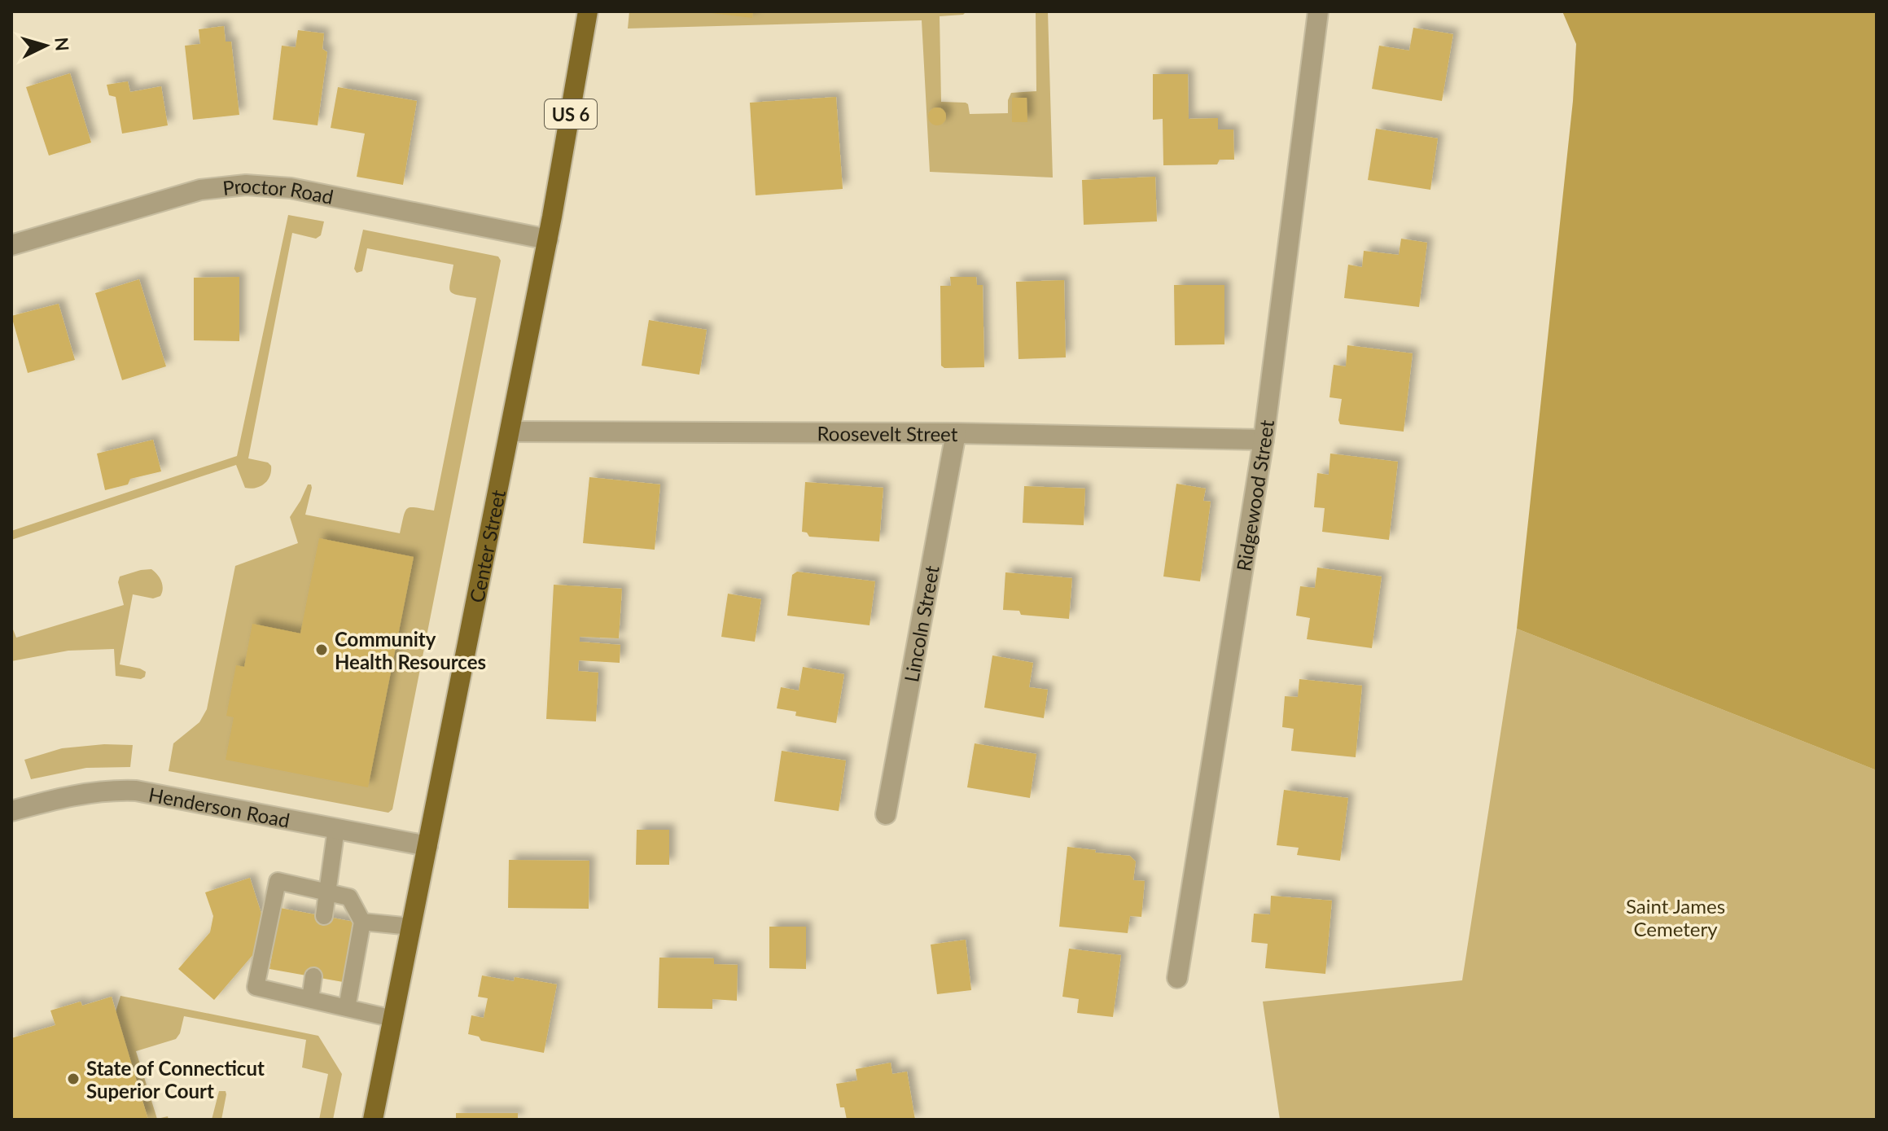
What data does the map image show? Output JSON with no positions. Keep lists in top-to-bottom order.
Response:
{
  "streets": {
    "main road": ["US 6", "Center Street"],
    "street": [
      "Proctor Road",
      "Roosevelt Street",
      "Ridgewood Street",
      "Lincoln Street",
      "Henderson Road"
    ]
  },
  "crossings": [
    ["Proctor Road", "Center Street"],
    ["Roosevelt Street", "Ridgewood Street"],
    ["Roosevelt Street", "Center Street"],
    ["Roosevelt Street", "Lincoln Street"],
    ["Center Street", "Henderson Road"]
  ],
  "parks": ["Saint James Cemetery"],
  "places": ["Community Health Resources", "State of Connecticut Superior Court"],
  "north": "right"
}
